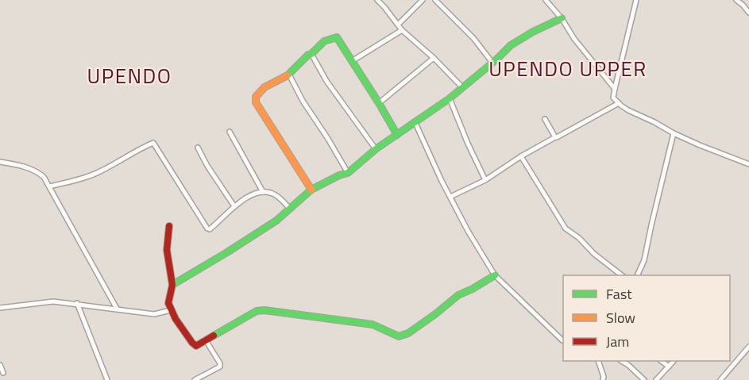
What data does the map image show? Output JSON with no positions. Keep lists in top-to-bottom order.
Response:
{
  "districts": ["UPENDO UPPER", "UPENDO"],
  "legend": ["Fast", "Slow", "Jam"]
}
